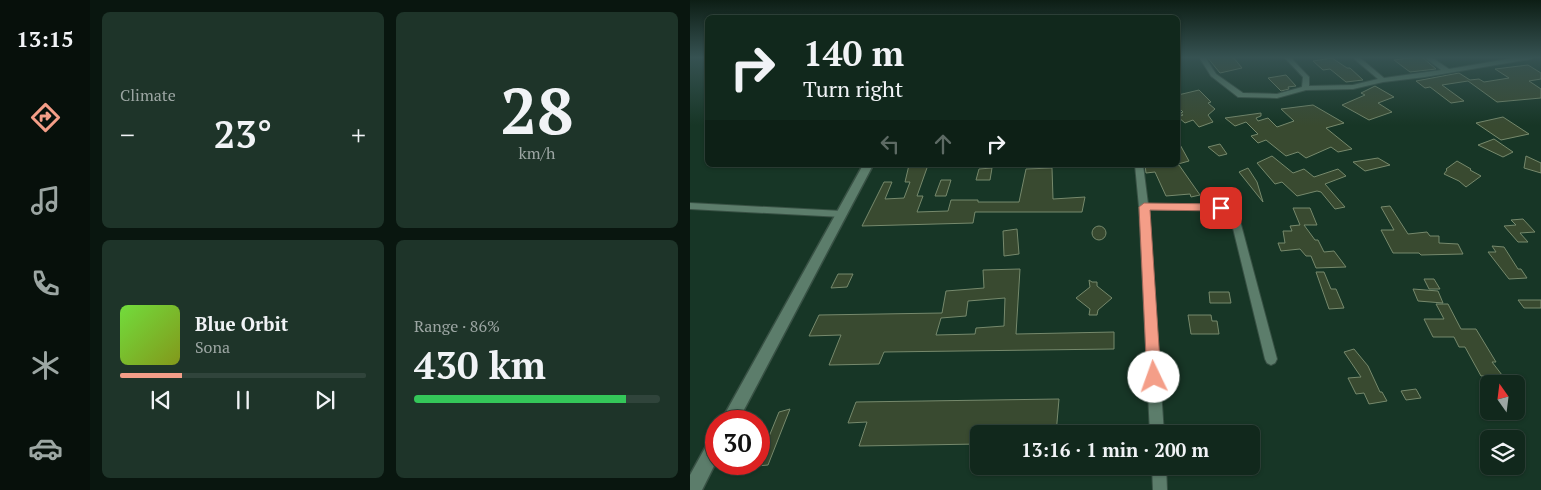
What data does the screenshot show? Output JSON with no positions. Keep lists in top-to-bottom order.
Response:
{
  "north": "top",
  "page": {
    "tabs": "13:15",
    "tile": [
      "Climate",
      ["28", "km/h"],
      ["Range · 86%", "430 km"]
    ],
    "turn": ["140 m", "Turn right"],
    "heat": ["−", "23°", "+"],
    "song": ["Blue Orbit", "Sona"],
    "limit": "30",
    "trip": "13:16 · 1 min · 200 m"
  }
}
